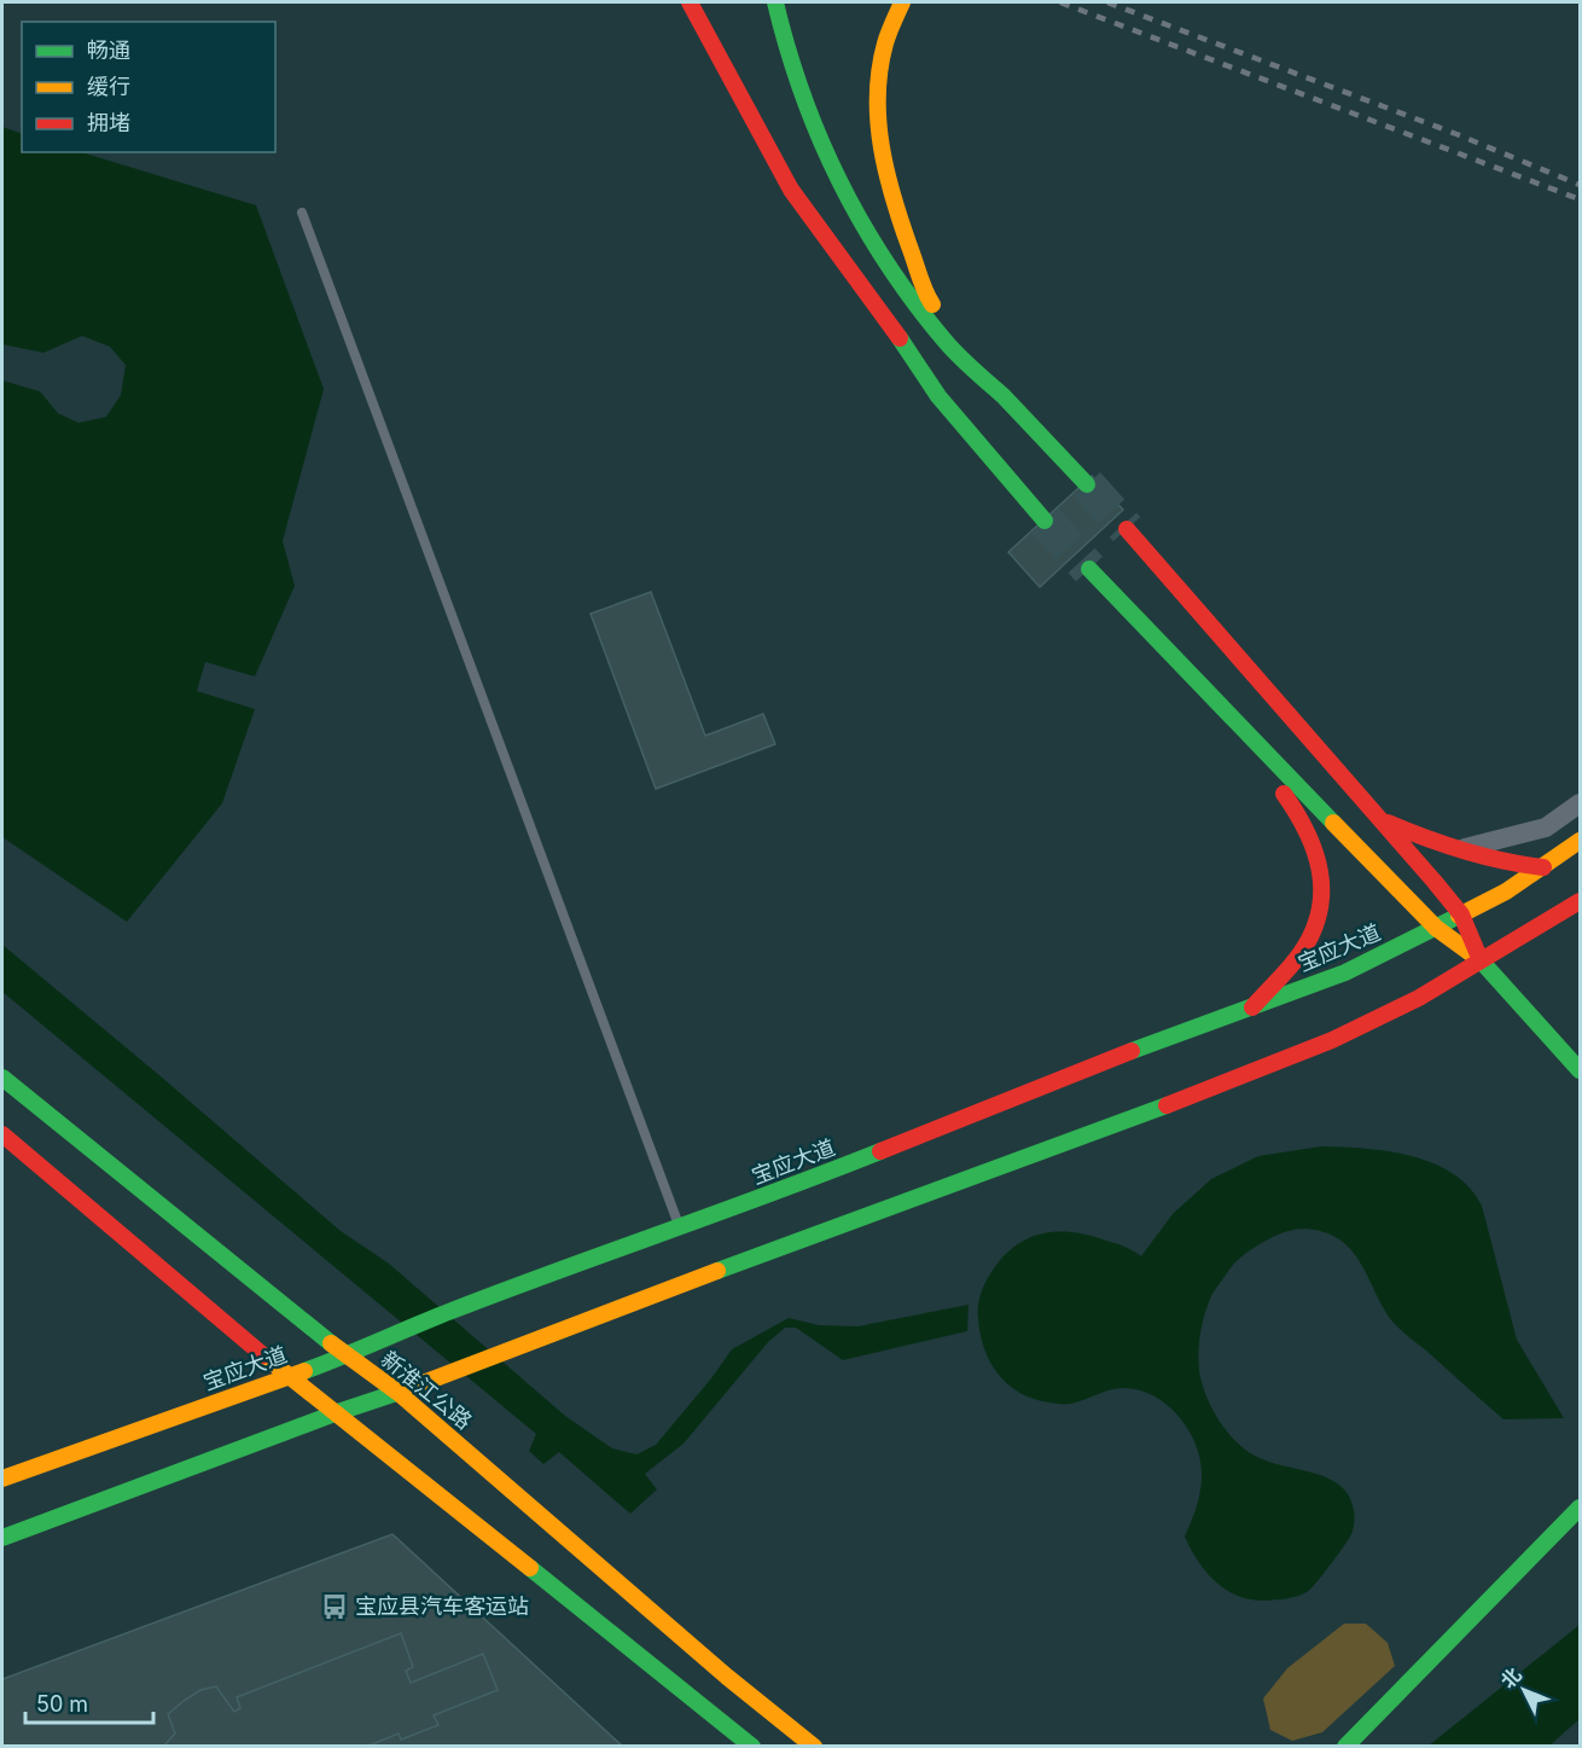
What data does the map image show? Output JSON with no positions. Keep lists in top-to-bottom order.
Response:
{
  "streets": {
    "main road": ["宝应大道", "新淮江公路"]
  },
  "crossings": [
    ["宝应大道", "新淮江公路"]
  ],
  "places": {
    "bus stop": ["宝应县汽车客运站"]
  },
  "legend": ["畅通", "缓行", "拥堵"],
  "scale_bar": "50 m",
  "north": "top left"
}
